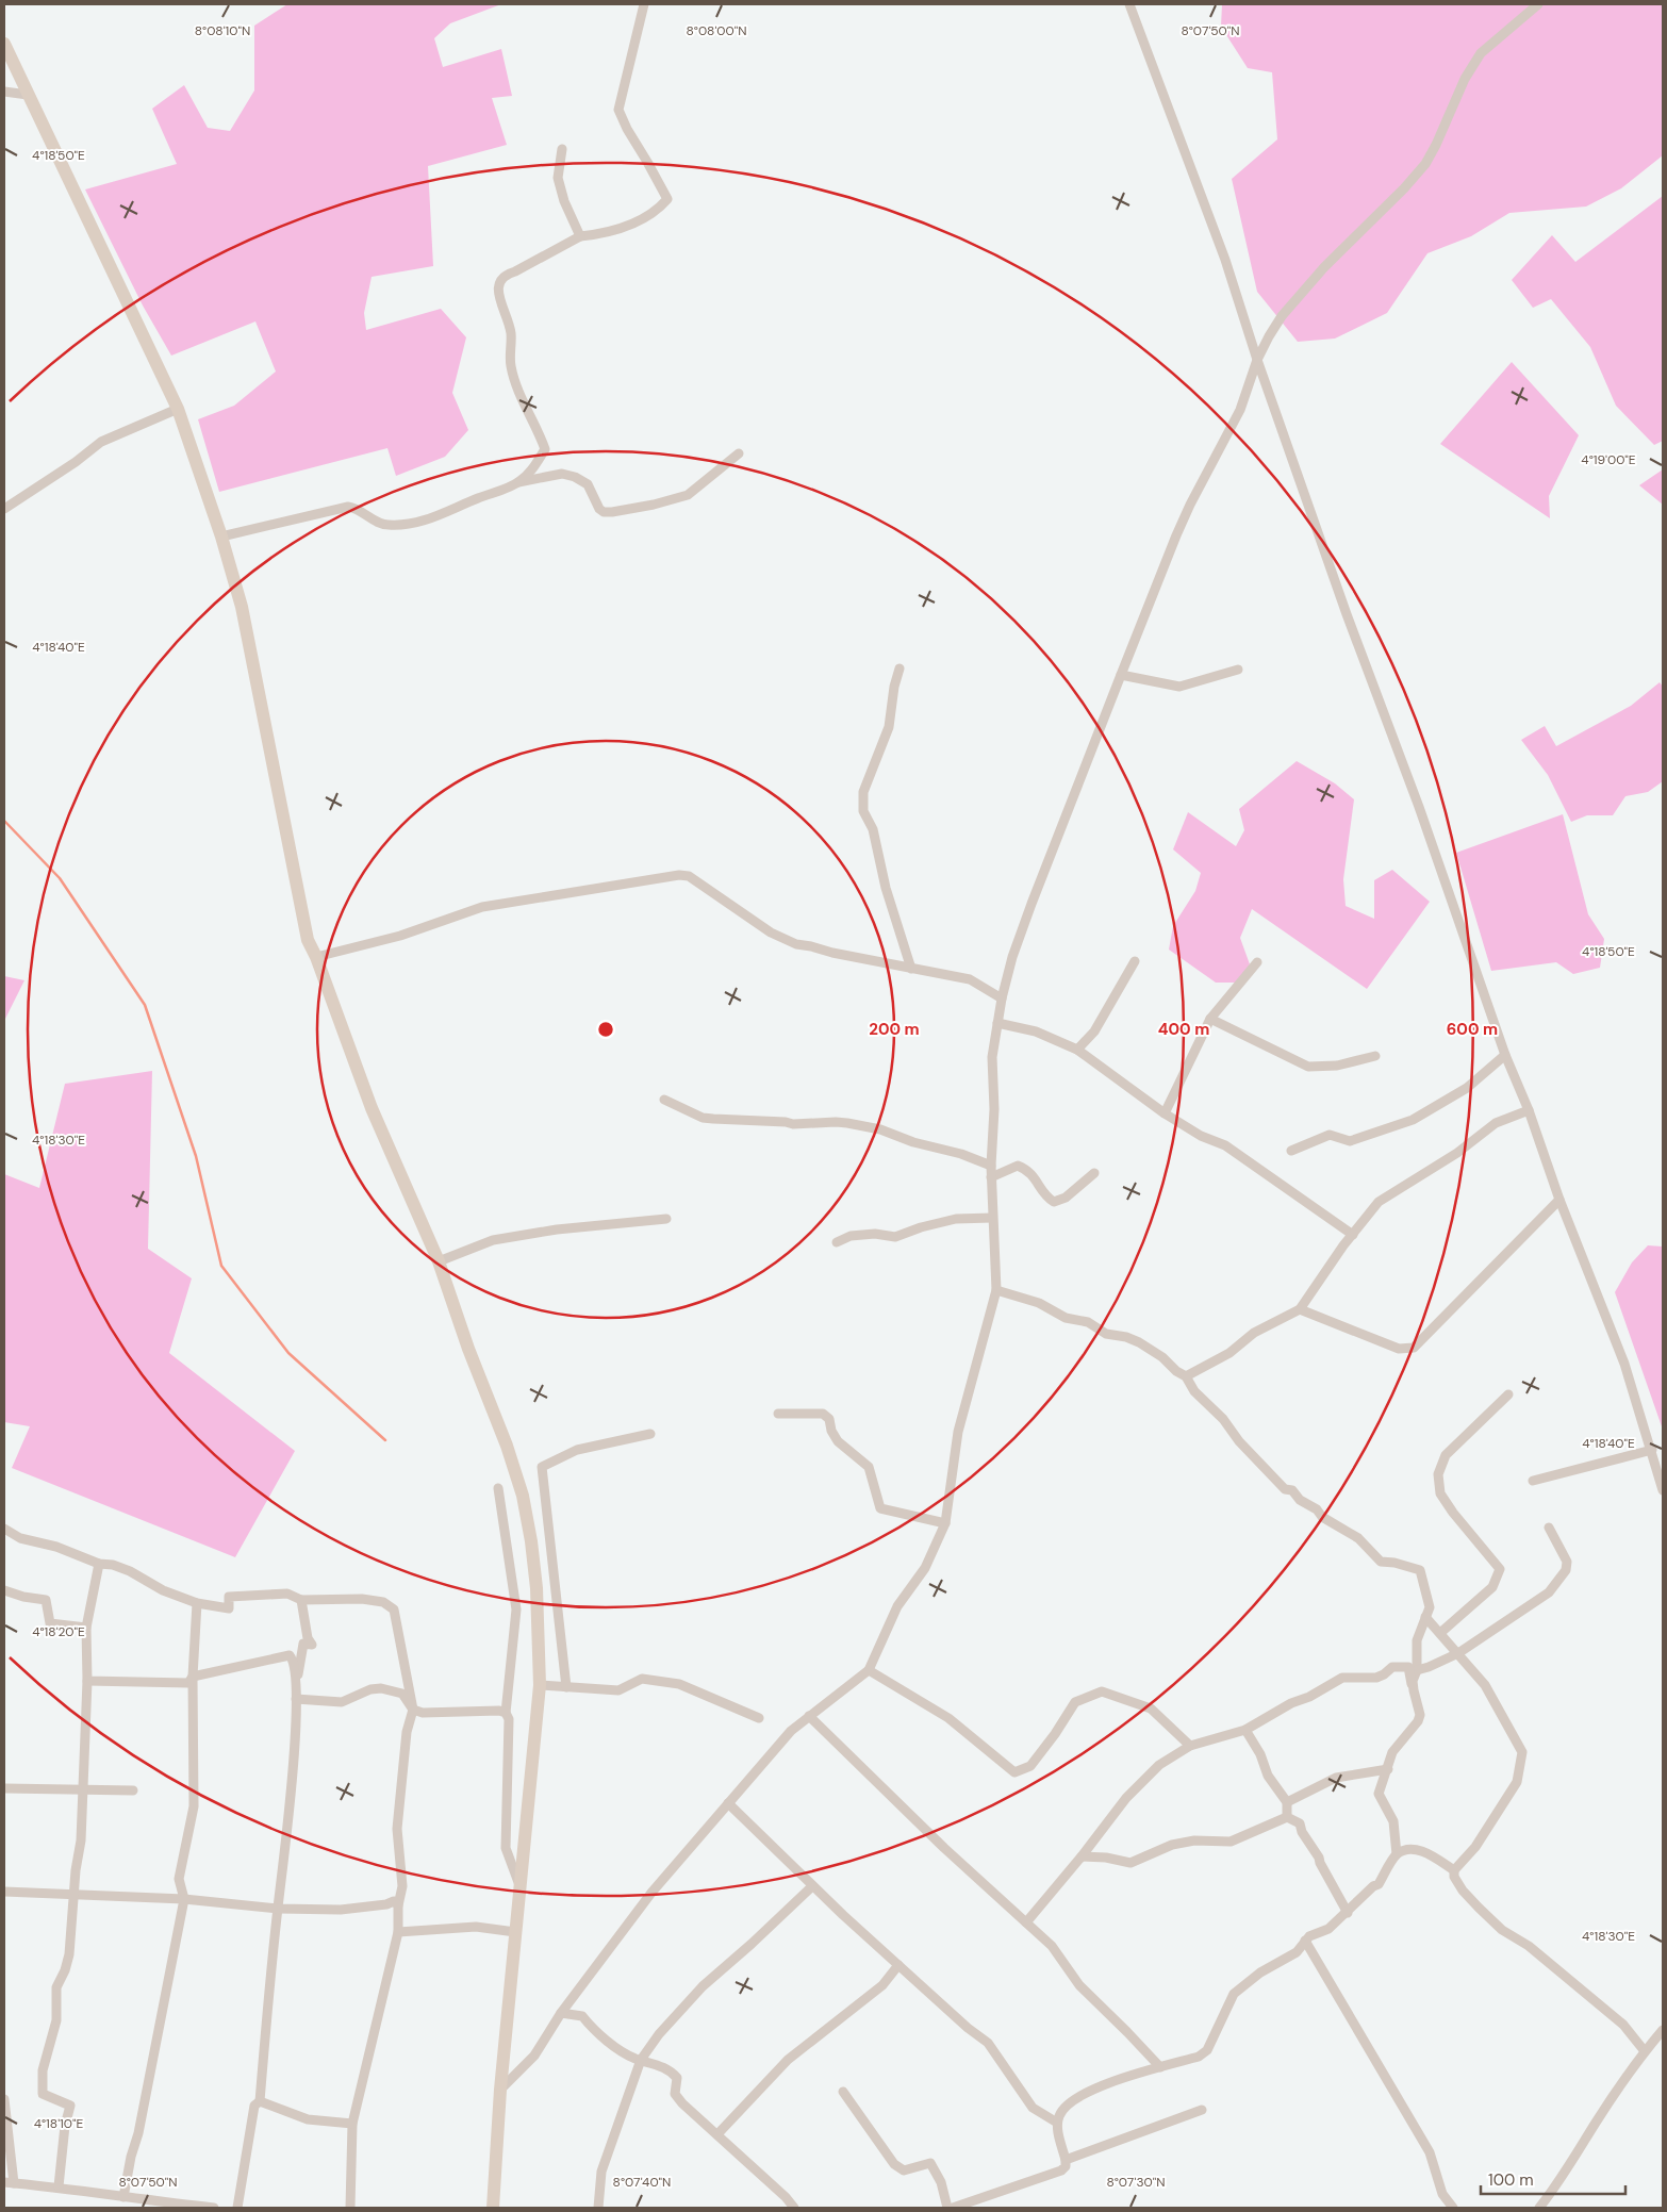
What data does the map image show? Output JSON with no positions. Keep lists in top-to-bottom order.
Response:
{
  "scale_bar": "100 m",
  "coordinates": [
    "8°08'10\"N",
    "8°08'00\"N",
    "8°07'50\"N",
    "4°18'50\"E",
    "4°19'00\"E",
    "4°18'40\"E",
    "4°18'30\"E",
    "4°18'20\"E",
    "4°18'10\"E",
    "8°07'40\"N",
    "8°07'30\"N"
  ],
  "rings": ["200 m", "400 m", "600 m"]
}
